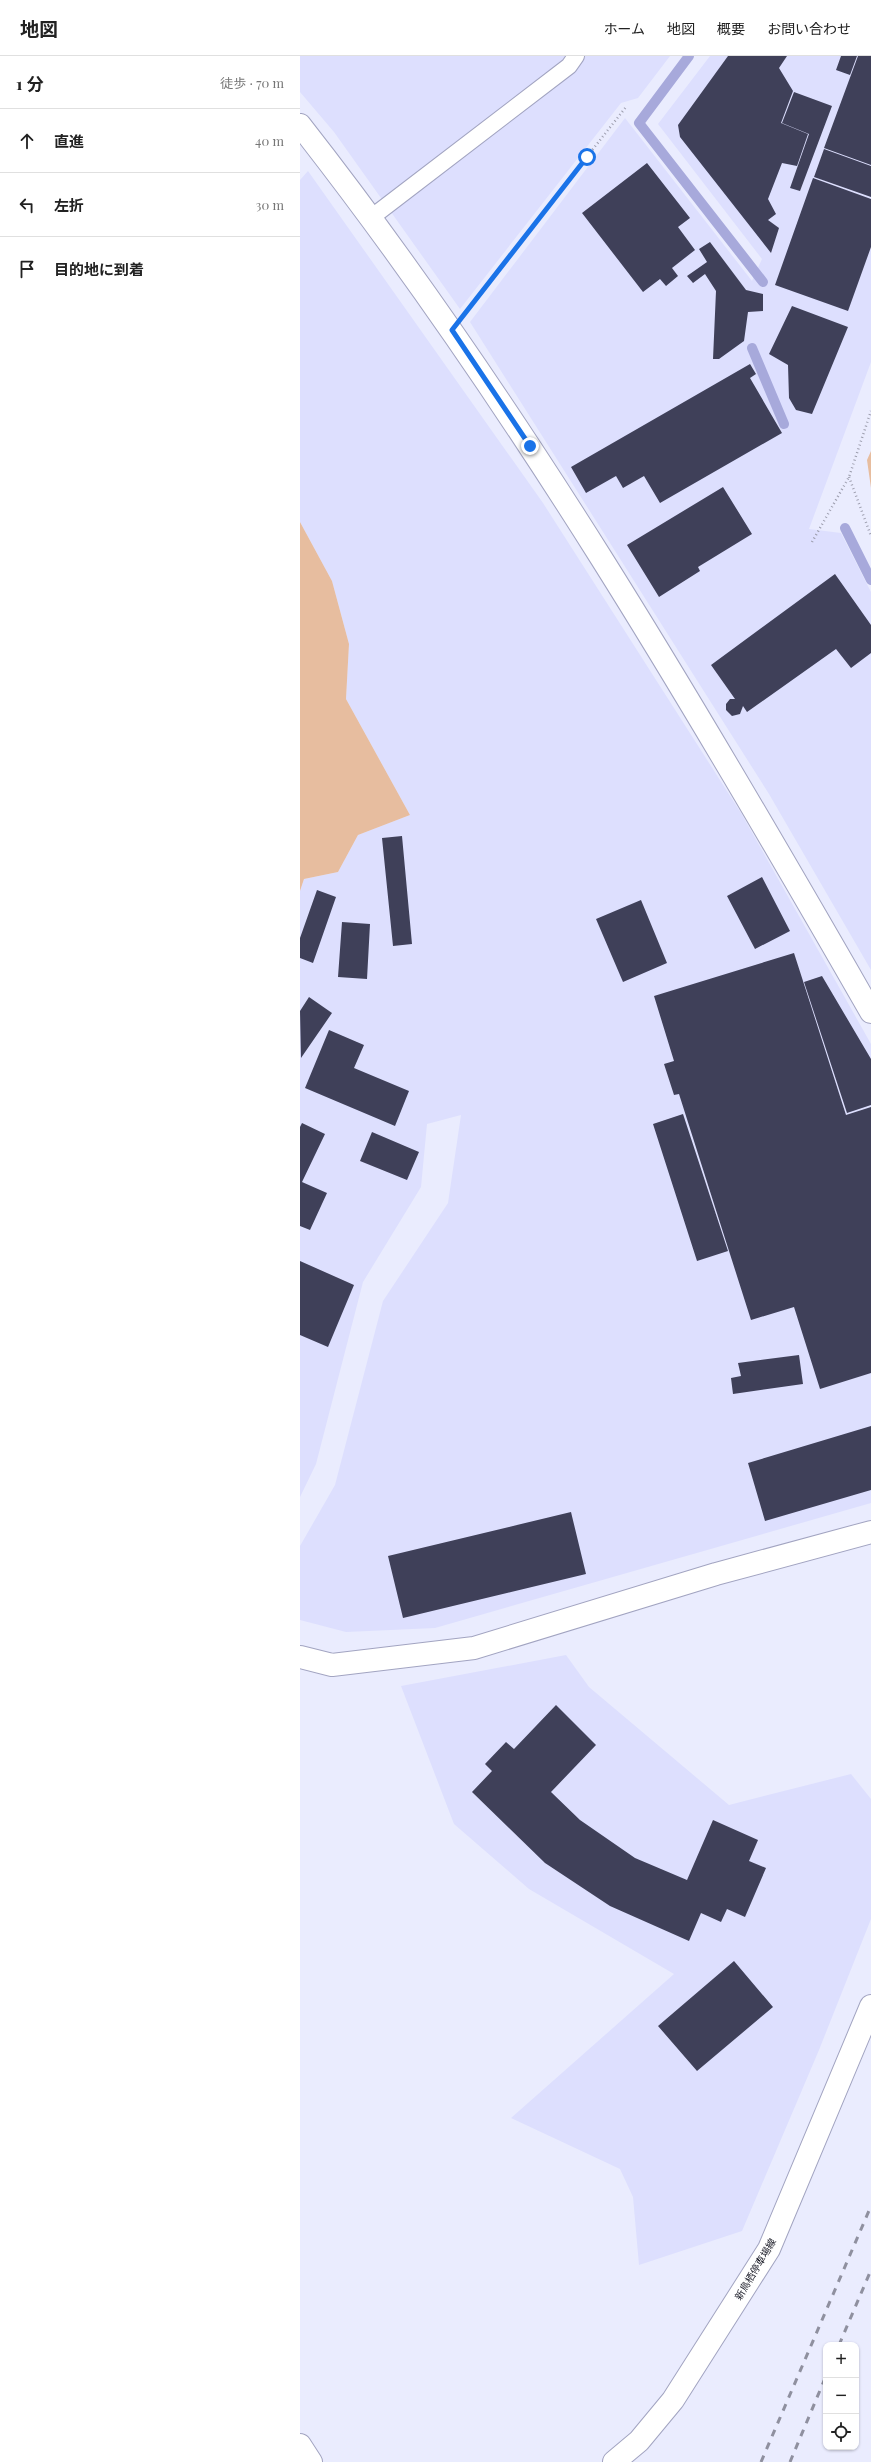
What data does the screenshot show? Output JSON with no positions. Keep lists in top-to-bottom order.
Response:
{
  "streets": {
    "street": ["新鳥栖停車場線"]
  },
  "page": {
    "header": "地図",
    "nav": [
      "ホーム",
      "地図",
      "概要",
      "お問い合わせ"
    ],
    "heading": ["1 分", "徒歩 · 70 m"],
    "list": [
      ["直進", "40 m"],
      ["左折", "30 m"],
      "目的地に到着"
    ],
    "map_buttons": ["+", "−"]
  }
}
